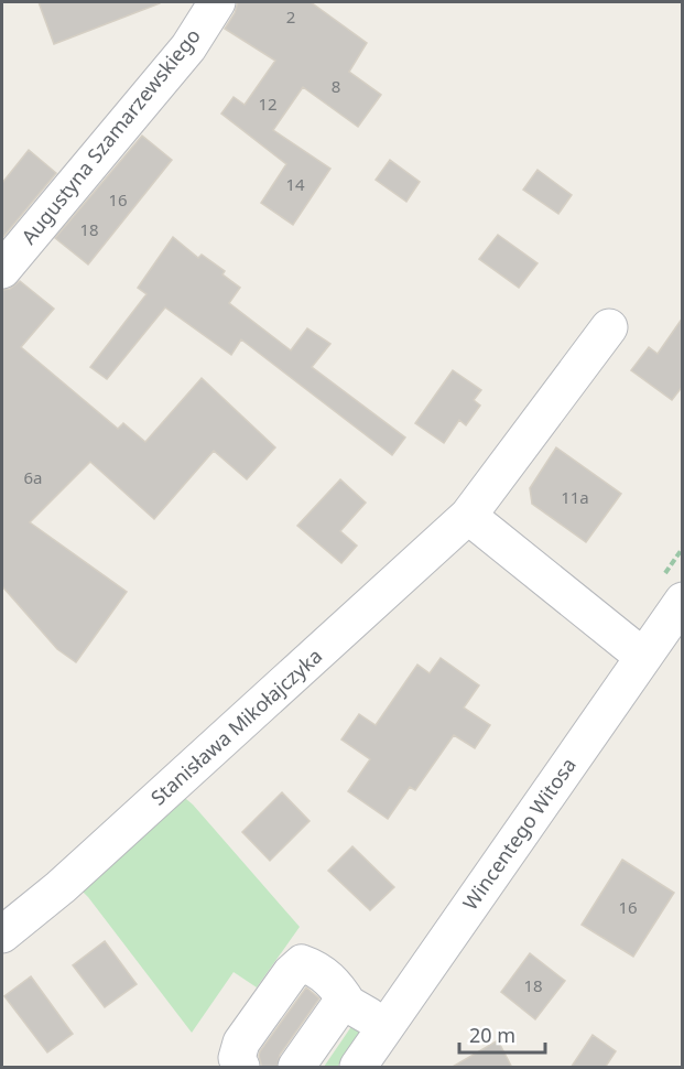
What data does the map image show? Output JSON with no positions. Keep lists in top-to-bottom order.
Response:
{
  "streets": {
    "street": ["Augustyna Szamarzewskiego", "Stanisława Mikołajczyka", "Wincentego Witosa"]
  },
  "house_numbers": [
    "2",
    "8",
    "12",
    "14",
    "16",
    "18",
    "6a",
    "11a",
    "16",
    "18"
  ],
  "scale_bar": "20 m"
}
